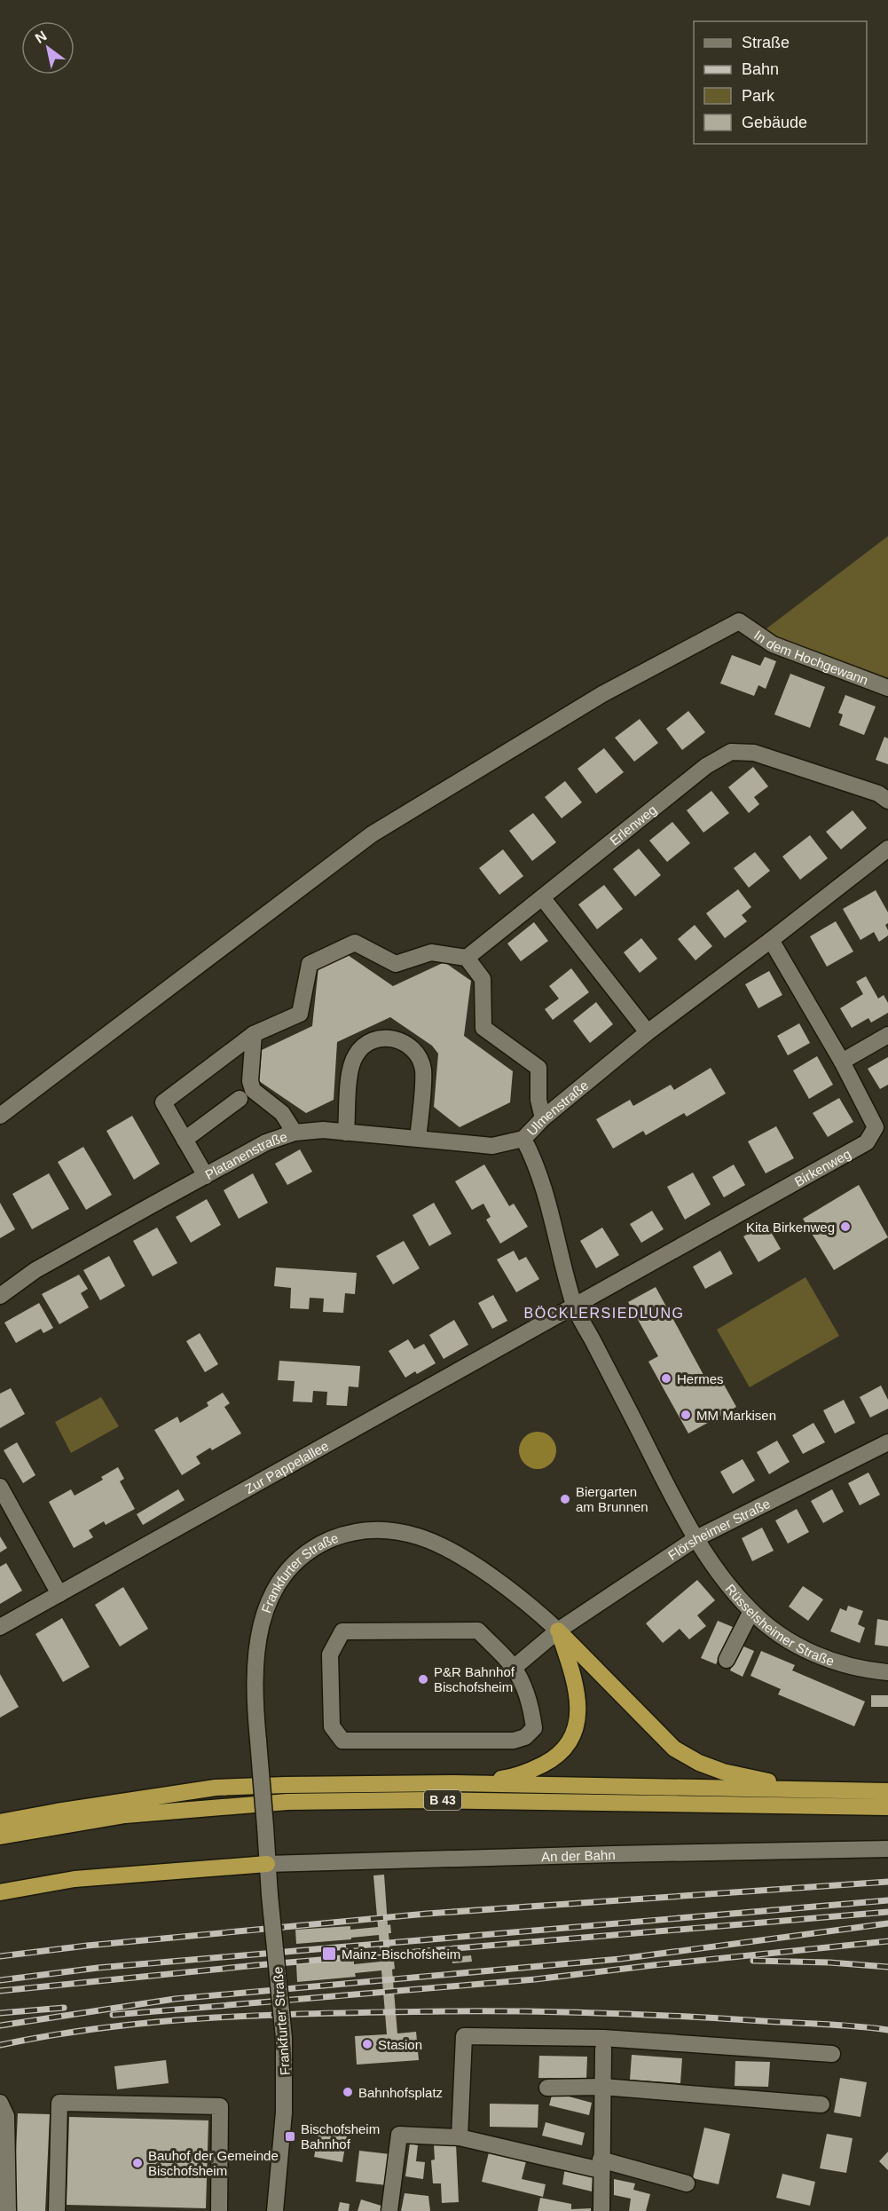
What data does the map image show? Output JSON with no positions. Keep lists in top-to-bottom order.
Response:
{
  "streets": {
    "highway": ["B 43"],
    "street": [
      "In dem Hochgewann",
      "Erlenweg",
      "Ulmenstraße",
      "Platanenstraße",
      "Birkenweg",
      "Zur Pappelallee",
      "Flörsheimer Straße",
      "Frankfurter Straße",
      "Rüsselsheimer Straße",
      "An der Bahn"
    ]
  },
  "crossings": [
    ["Ulmenstraße", "Platanenstraße"],
    ["Ulmenstraße", "Birkenweg"],
    ["Ulmenstraße", "Zur Pappelallee"],
    ["Ulmenstraße", "Flörsheimer Straße"],
    ["Ulmenstraße", "Rüsselsheimer Straße"],
    ["Birkenweg", "Zur Pappelallee"],
    ["Flörsheimer Straße", "Frankfurter Straße"],
    ["Flörsheimer Straße", "Rüsselsheimer Straße"],
    ["Frankfurter Straße", "An der Bahn"]
  ],
  "districts": ["BÖCKLERSIEDLUNG"],
  "places": {
    "other": [
      "Kita Birkenweg",
      "Hermes",
      "MM Markisen",
      "Biergarten am Brunnen",
      "P&R Bahnhof Bischofsheim",
      "Stasion",
      "Bahnhofsplatz",
      "Bauhof der Gemeinde Bischofsheim"
    ],
    "transit": ["Mainz-Bischofsheim", "Bischofsheim Bahnhof"]
  },
  "legend": [
    "Straße",
    "Bahn",
    "Park",
    "Gebäude"
  ],
  "north": "top left"
}
